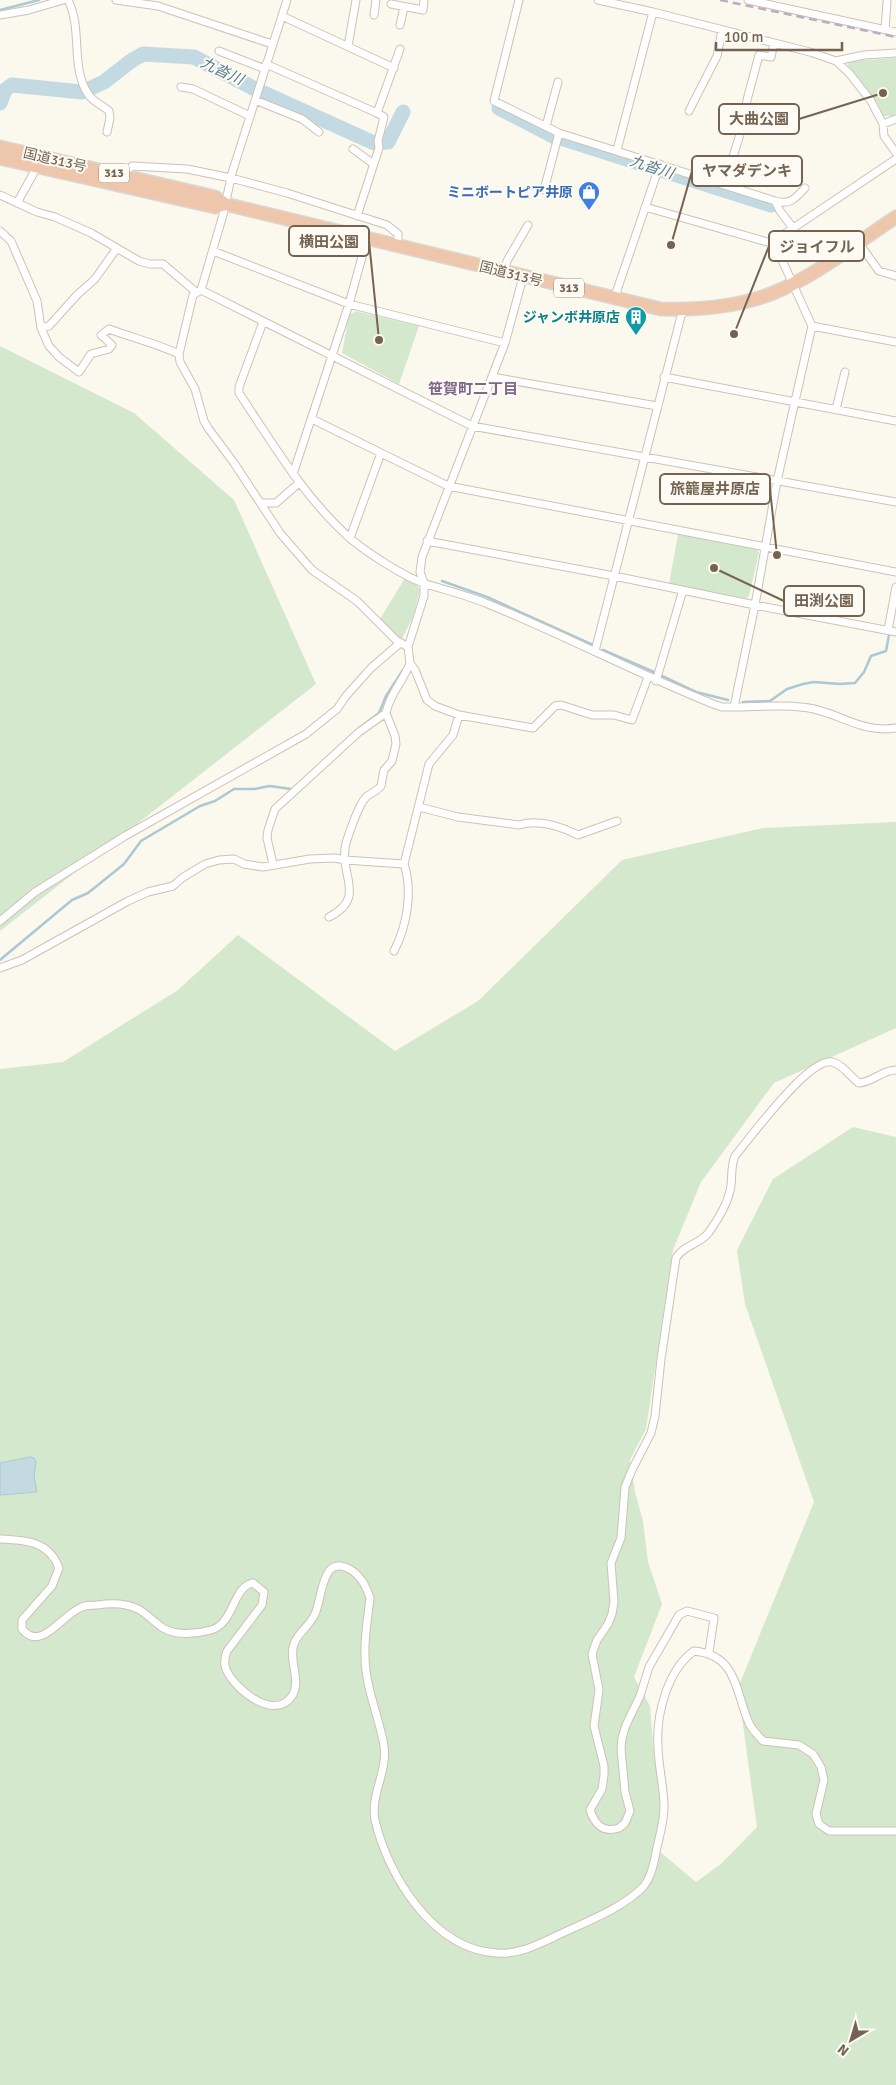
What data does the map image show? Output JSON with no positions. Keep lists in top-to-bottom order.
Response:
{
  "streets": {
    "highway": ["国道313号", "313"]
  },
  "districts": ["笹賀町二丁目"],
  "water": ["九沓川"],
  "places": {
    "other": [
      "大曲公園",
      "ヤマダデンキ",
      "ジョイフル",
      "横田公園",
      "旅籠屋井原店",
      "田渕公園"
    ],
    "shop": ["ミニボートピア井原"],
    "building": ["ジャンボ井原店"]
  },
  "scale_bar": "100 m",
  "north": "bottom left"
}
